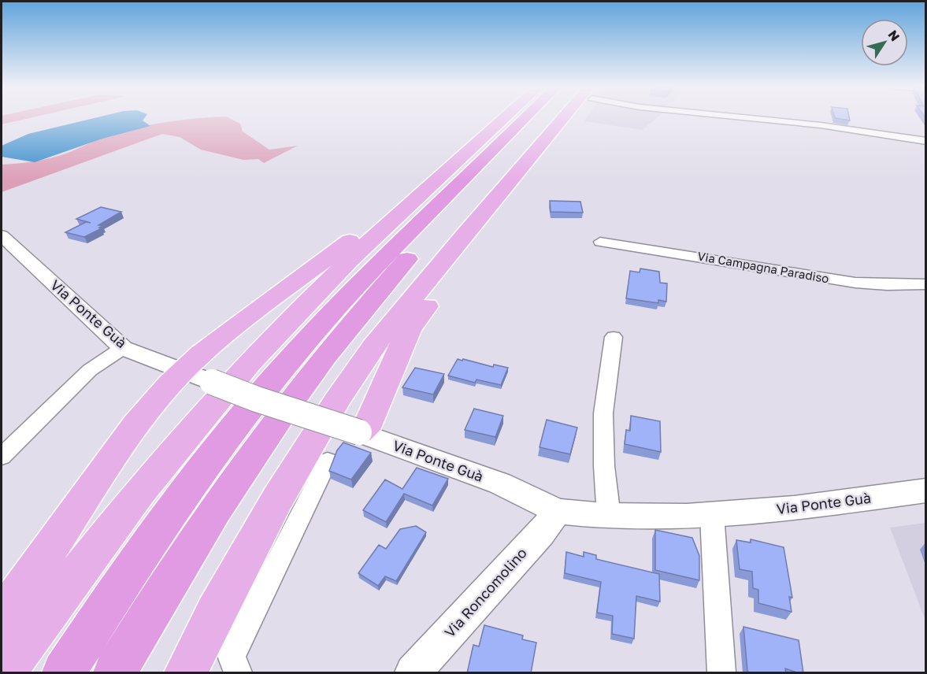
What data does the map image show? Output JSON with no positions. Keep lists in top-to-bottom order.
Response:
{
  "streets": {
    "street": ["Via Campagna Paradiso", "Via Ponte Guà", "Via Roncomolino"]
  },
  "crossings": [
    ["Via Ponte Guà", "Via Roncomolino"]
  ],
  "north": "top right"
}
